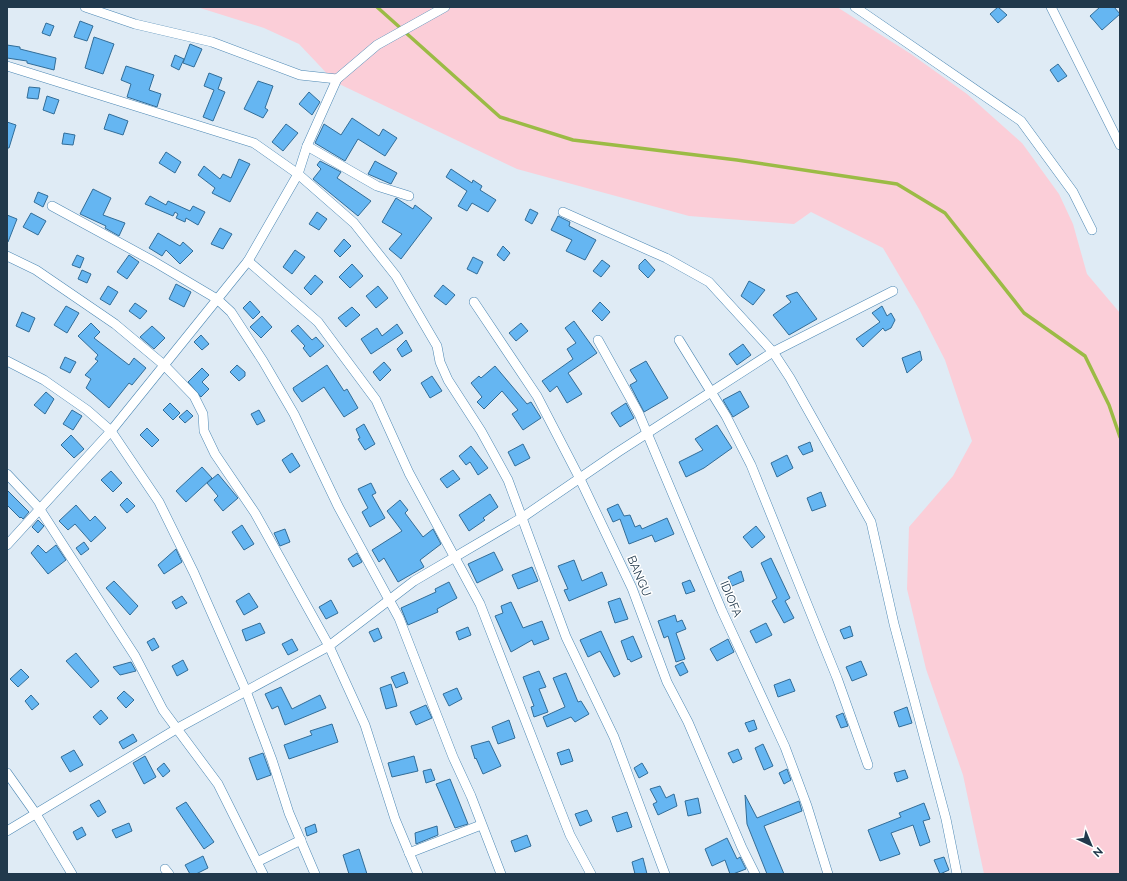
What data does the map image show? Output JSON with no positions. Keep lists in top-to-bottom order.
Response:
{
  "streets": {
    "street": ["BANGU", "IDIOFA"]
  },
  "north": "bottom right"
}
